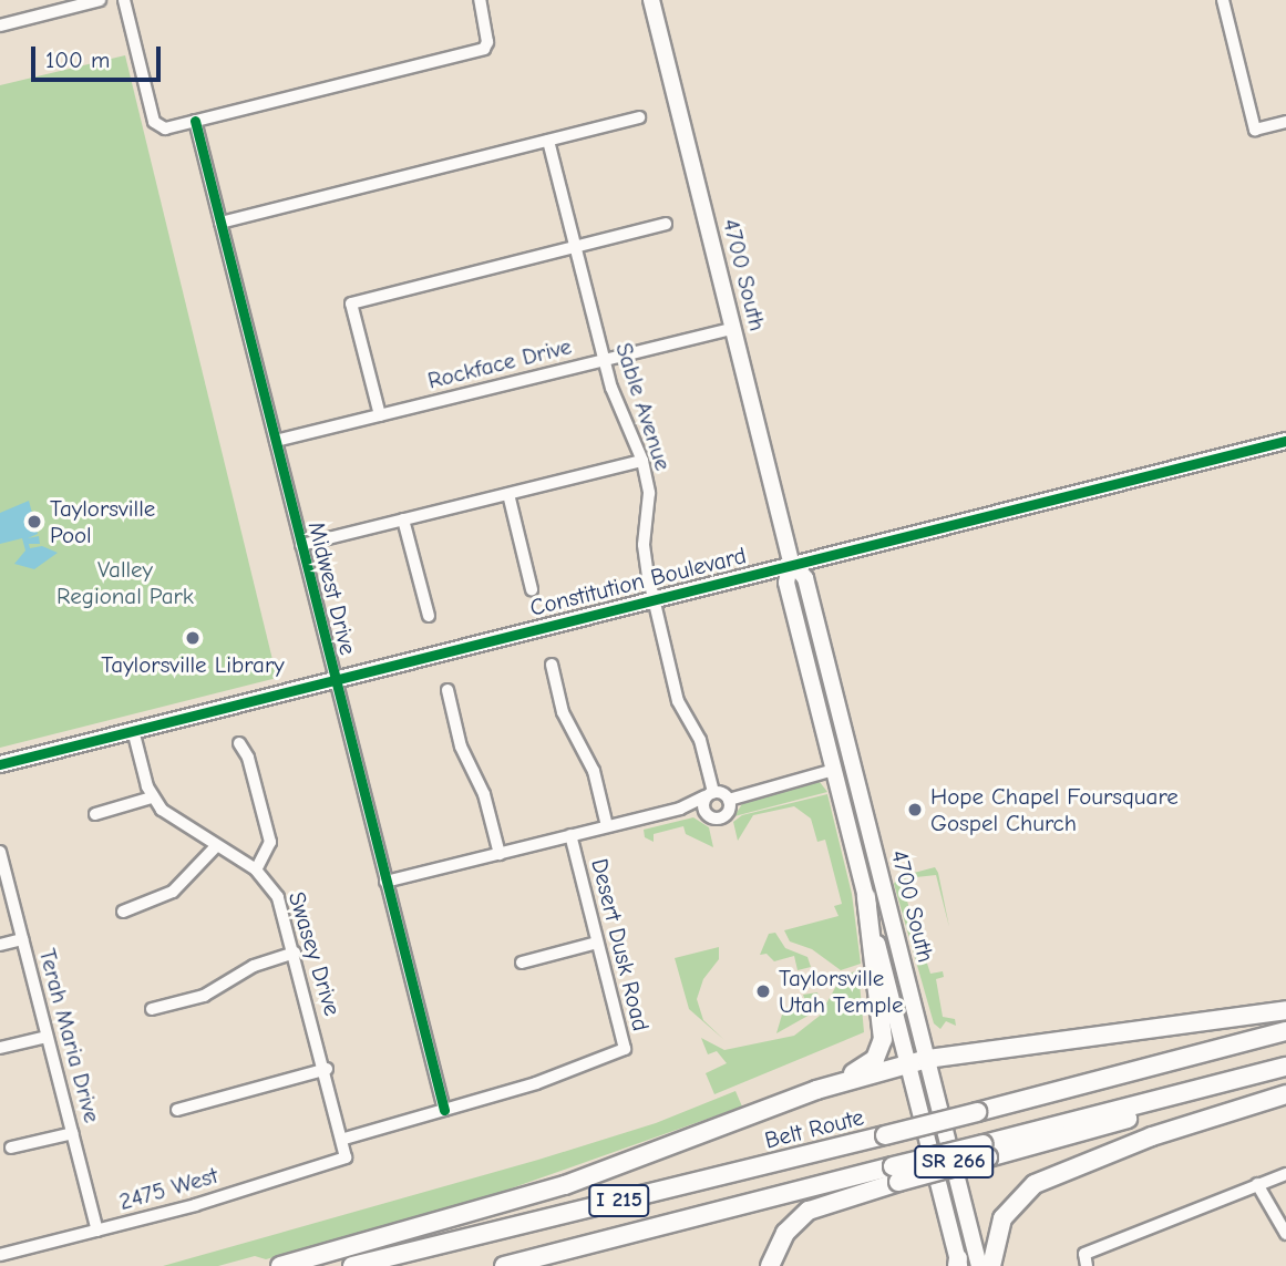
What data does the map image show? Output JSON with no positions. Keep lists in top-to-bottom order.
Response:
{
  "streets": {
    "highway": ["Belt Route", "I 215"],
    "main road": ["4700 South", "Constitution Boulevard", "SR 266"],
    "street": [
      "Rockface Drive",
      "Sable Avenue",
      "Midwest Drive",
      "Desert Dusk Road",
      "Swasey Drive",
      "Terah Maria Drive",
      "2475 West"
    ]
  },
  "crossings": [
    ["4700 South", "Rockface Drive"],
    ["4700 South", "Constitution Boulevard"],
    ["Rockface Drive", "Sable Avenue"],
    ["Rockface Drive", "Midwest Drive"],
    ["Sable Avenue", "Constitution Boulevard"],
    ["Constitution Boulevard", "Midwest Drive"],
    ["Constitution Boulevard", "Swasey Drive"],
    ["Midwest Drive", "Desert Dusk Road"],
    ["Desert Dusk Road", "Swasey Drive"],
    ["Swasey Drive", "2475 West"],
    ["Terah Maria Drive", "2475 West"]
  ],
  "parks": ["Valley Regional Park"],
  "places": [
    "Taylorsville Pool",
    "Taylorsville Library",
    "Hope Chapel Foursquare Gospel Church",
    "Taylorsville Utah Temple"
  ],
  "scale_bar": "100 m"
}
